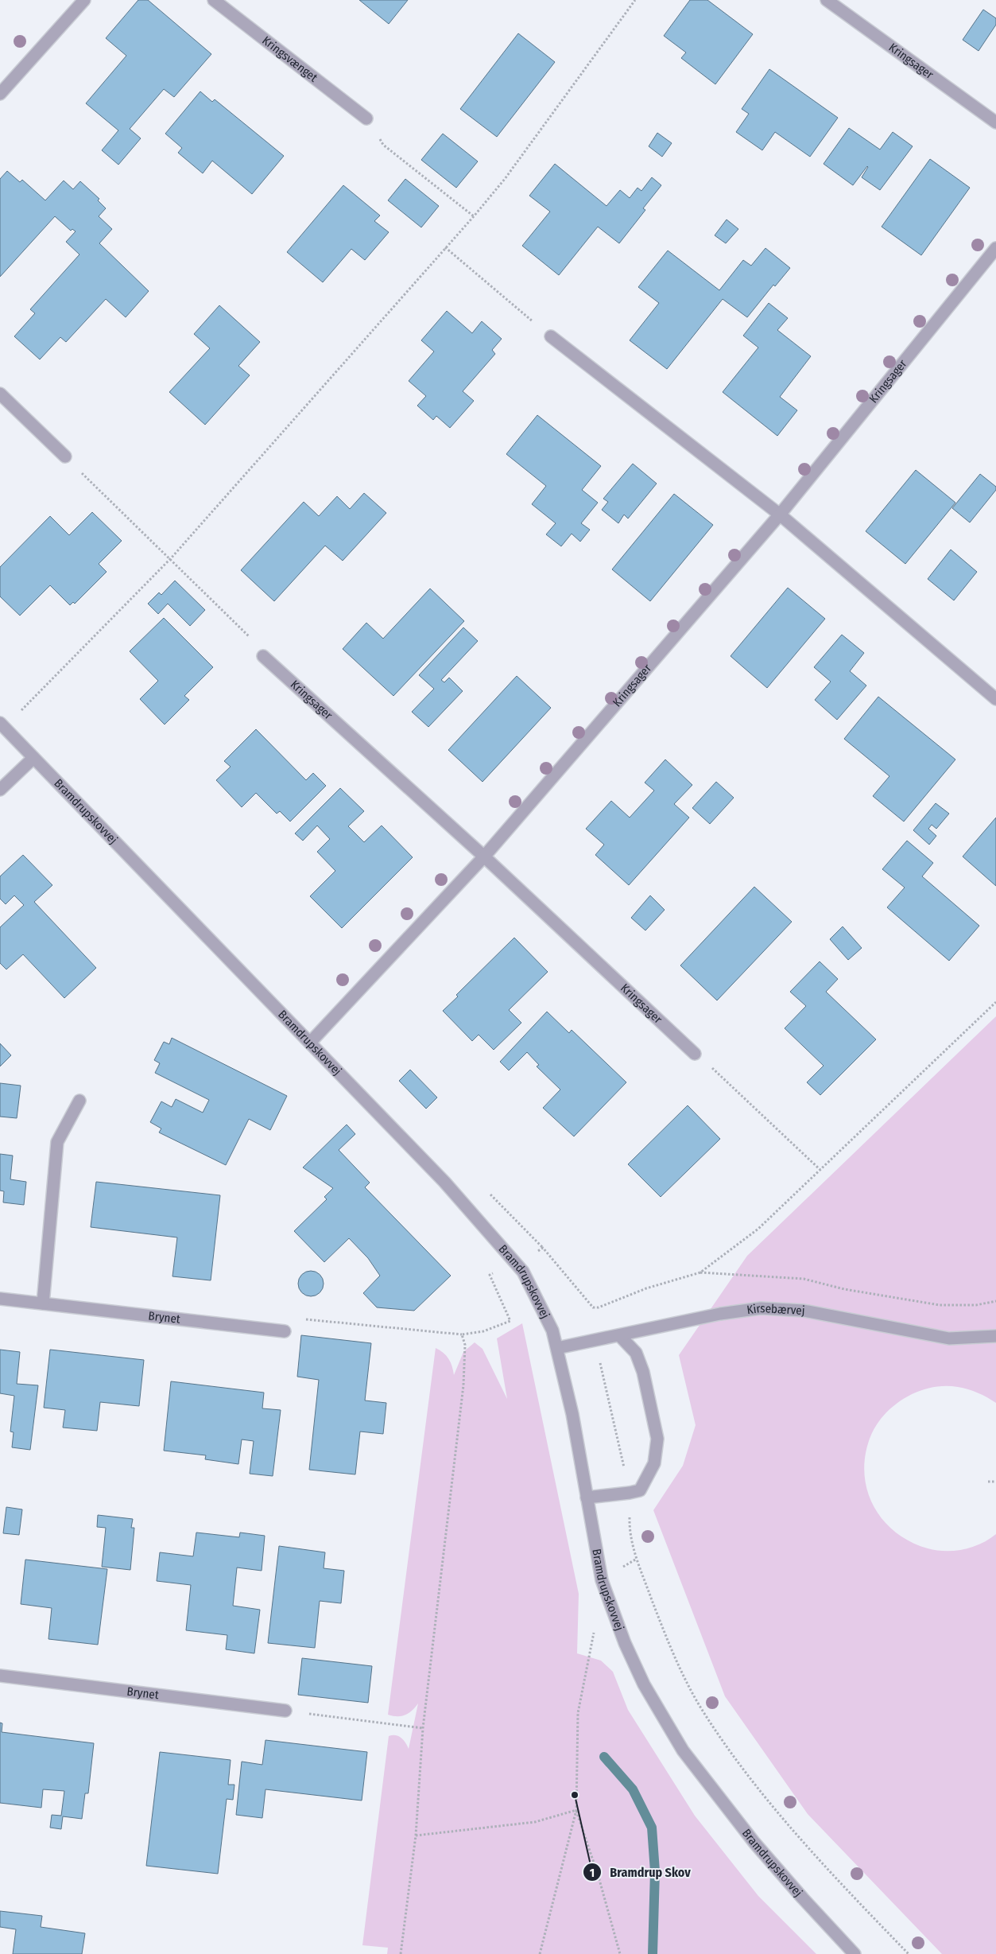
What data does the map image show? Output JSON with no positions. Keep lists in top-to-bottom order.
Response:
{
  "streets": {
    "street": [
      "Kringsvænget",
      "Kringsager",
      "Bramdrupskovvej",
      "Kirsebærvej",
      "Brynet"
    ]
  },
  "crossings": [
    ["Kringsager", "Bramdrupskovvej"],
    ["Bramdrupskovvej", "Kirsebærvej"]
  ],
  "places": ["Bramdrup Skov"]
}
